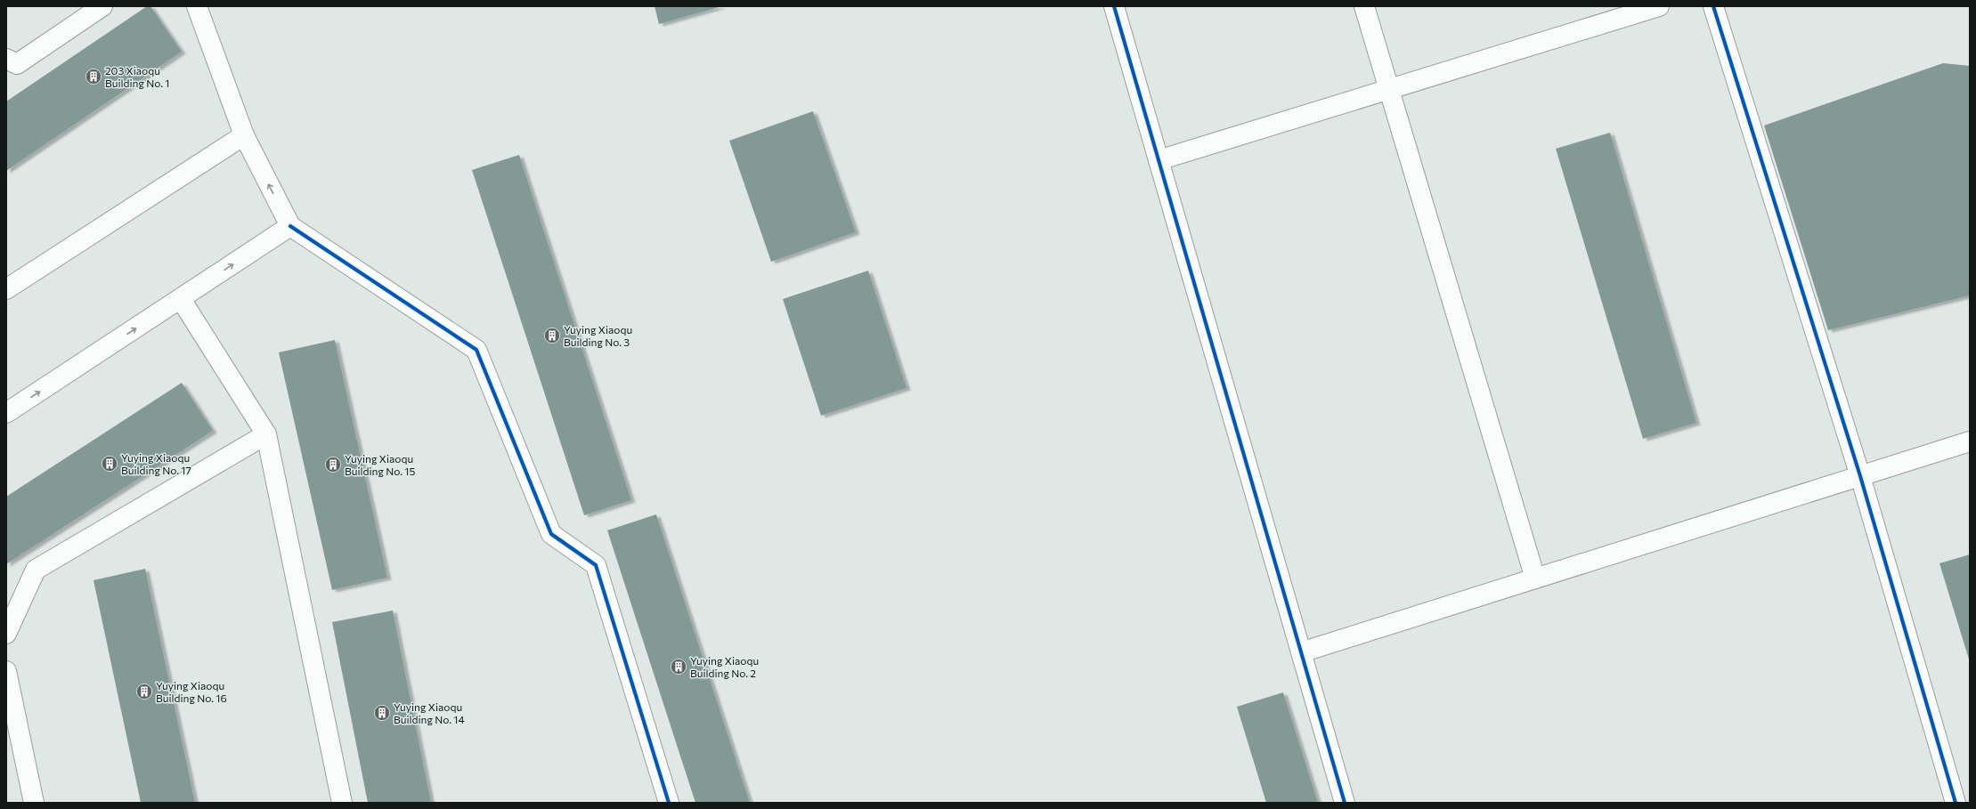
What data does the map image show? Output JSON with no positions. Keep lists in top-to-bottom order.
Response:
{
  "places": {
    "building": [
      "203 Xiaoqu Building No. 1",
      "Yuying Xiaoqu Building No. 3",
      "Yuying Xiaoqu Building No. 17",
      "Yuying Xiaoqu Building No. 15",
      "Yuying Xiaoqu Building No. 2",
      "Yuying Xiaoqu Building No. 16",
      "Yuying Xiaoqu Building No. 14"
    ]
  }
}
